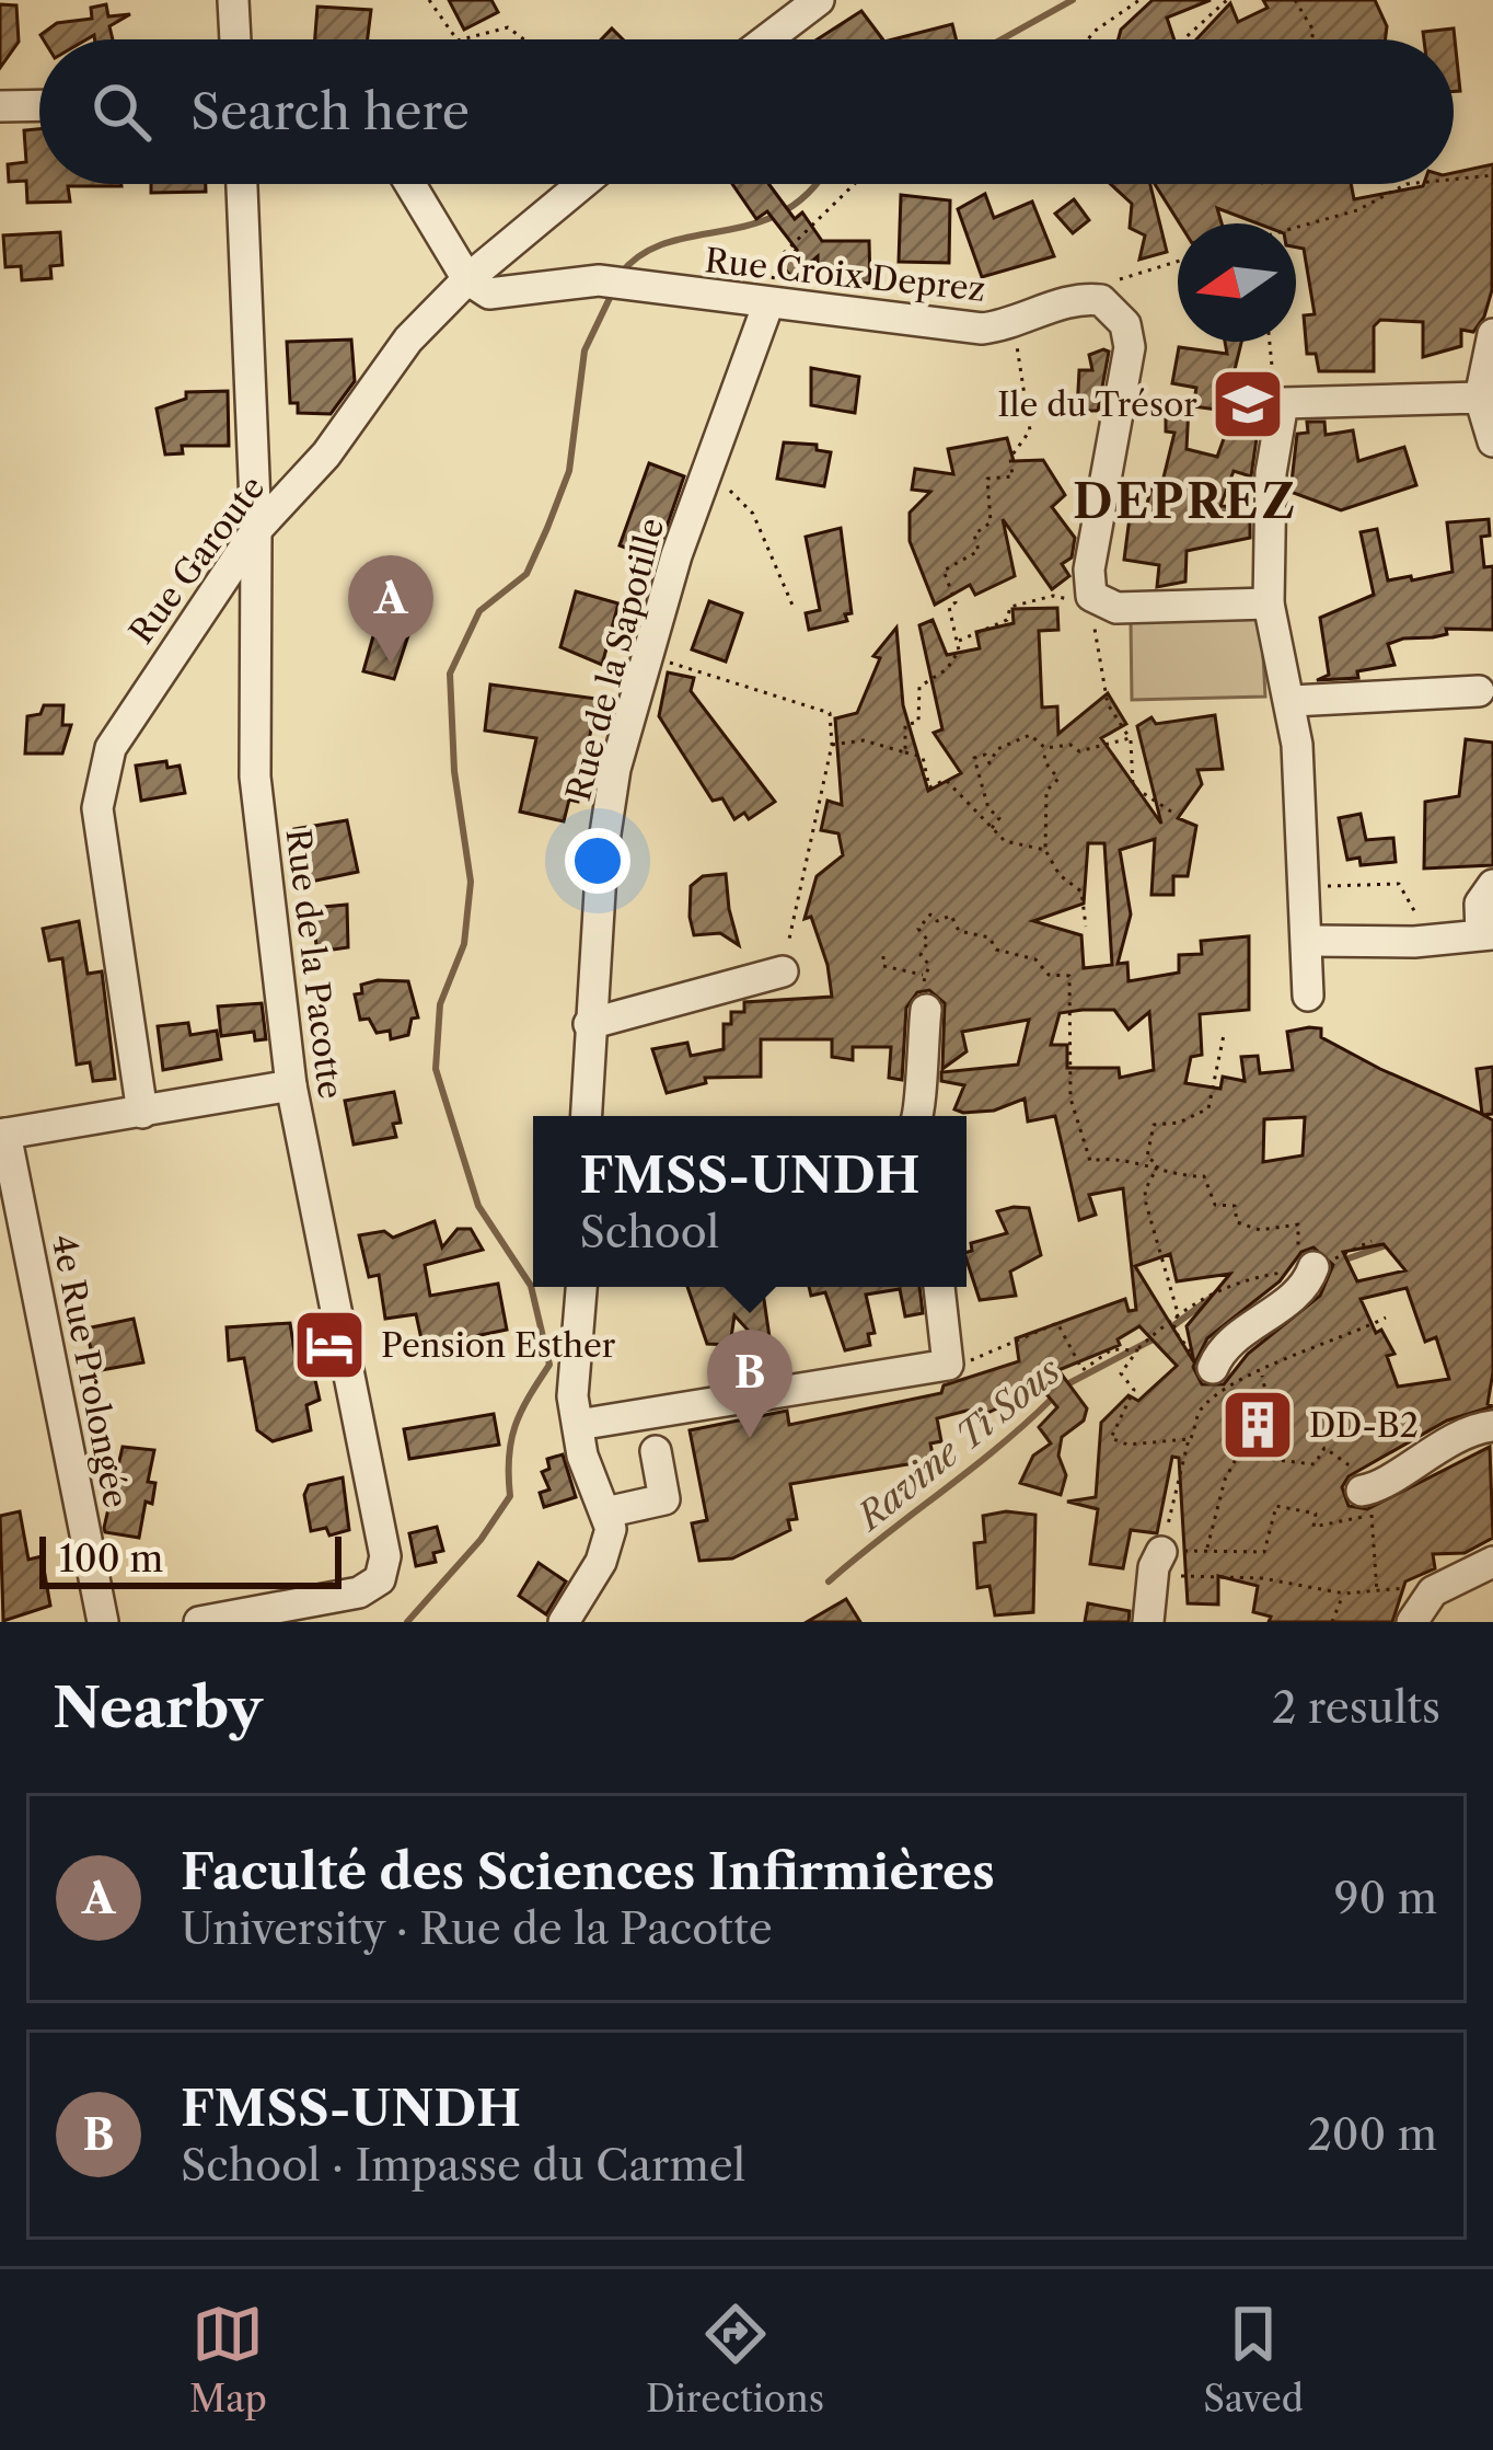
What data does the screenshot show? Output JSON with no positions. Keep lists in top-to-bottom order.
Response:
{
  "streets": {
    "street": [
      "Rue Croix Deprez",
      "Rue Garoute",
      "Rue de la Sapotille",
      "Rue de la Pacotte",
      "4e Rue Prolongée"
    ]
  },
  "crossings": [
    ["Rue Croix Deprez", "Rue Garoute"],
    ["Rue Croix Deprez", "Rue de la Sapotille"],
    ["Rue Garoute", "Rue de la Pacotte"]
  ],
  "districts": ["DEPREZ"],
  "water": ["Ravine Ti Sous"],
  "places": {
    "school or university": ["Ile du Trésor"],
    "hotel": ["Pension Esther"],
    "building": ["DD-B2"]
  },
  "scale_bar": "100 m",
  "north": "left",
  "page": {
    "search": "Search here",
    "pins": ["A", "B"],
    "popup": ["FMSS-UNDH", "School"],
    "scale": "100 m",
    "heading": ["Nearby", "2 results"],
    "list": [
      {
        "mark": "A",
        "name": "Faculté des Sciences Infirmières",
        "note": "University · Rue de la Pacotte",
        "value": "90 m"
      },
      {
        "mark": "B",
        "name": "FMSS-UNDH",
        "note": "School · Impasse du Carmel",
        "value": "200 m"
      }
    ],
    "nav": ["Map", "Directions", "Saved"]
  }
}
